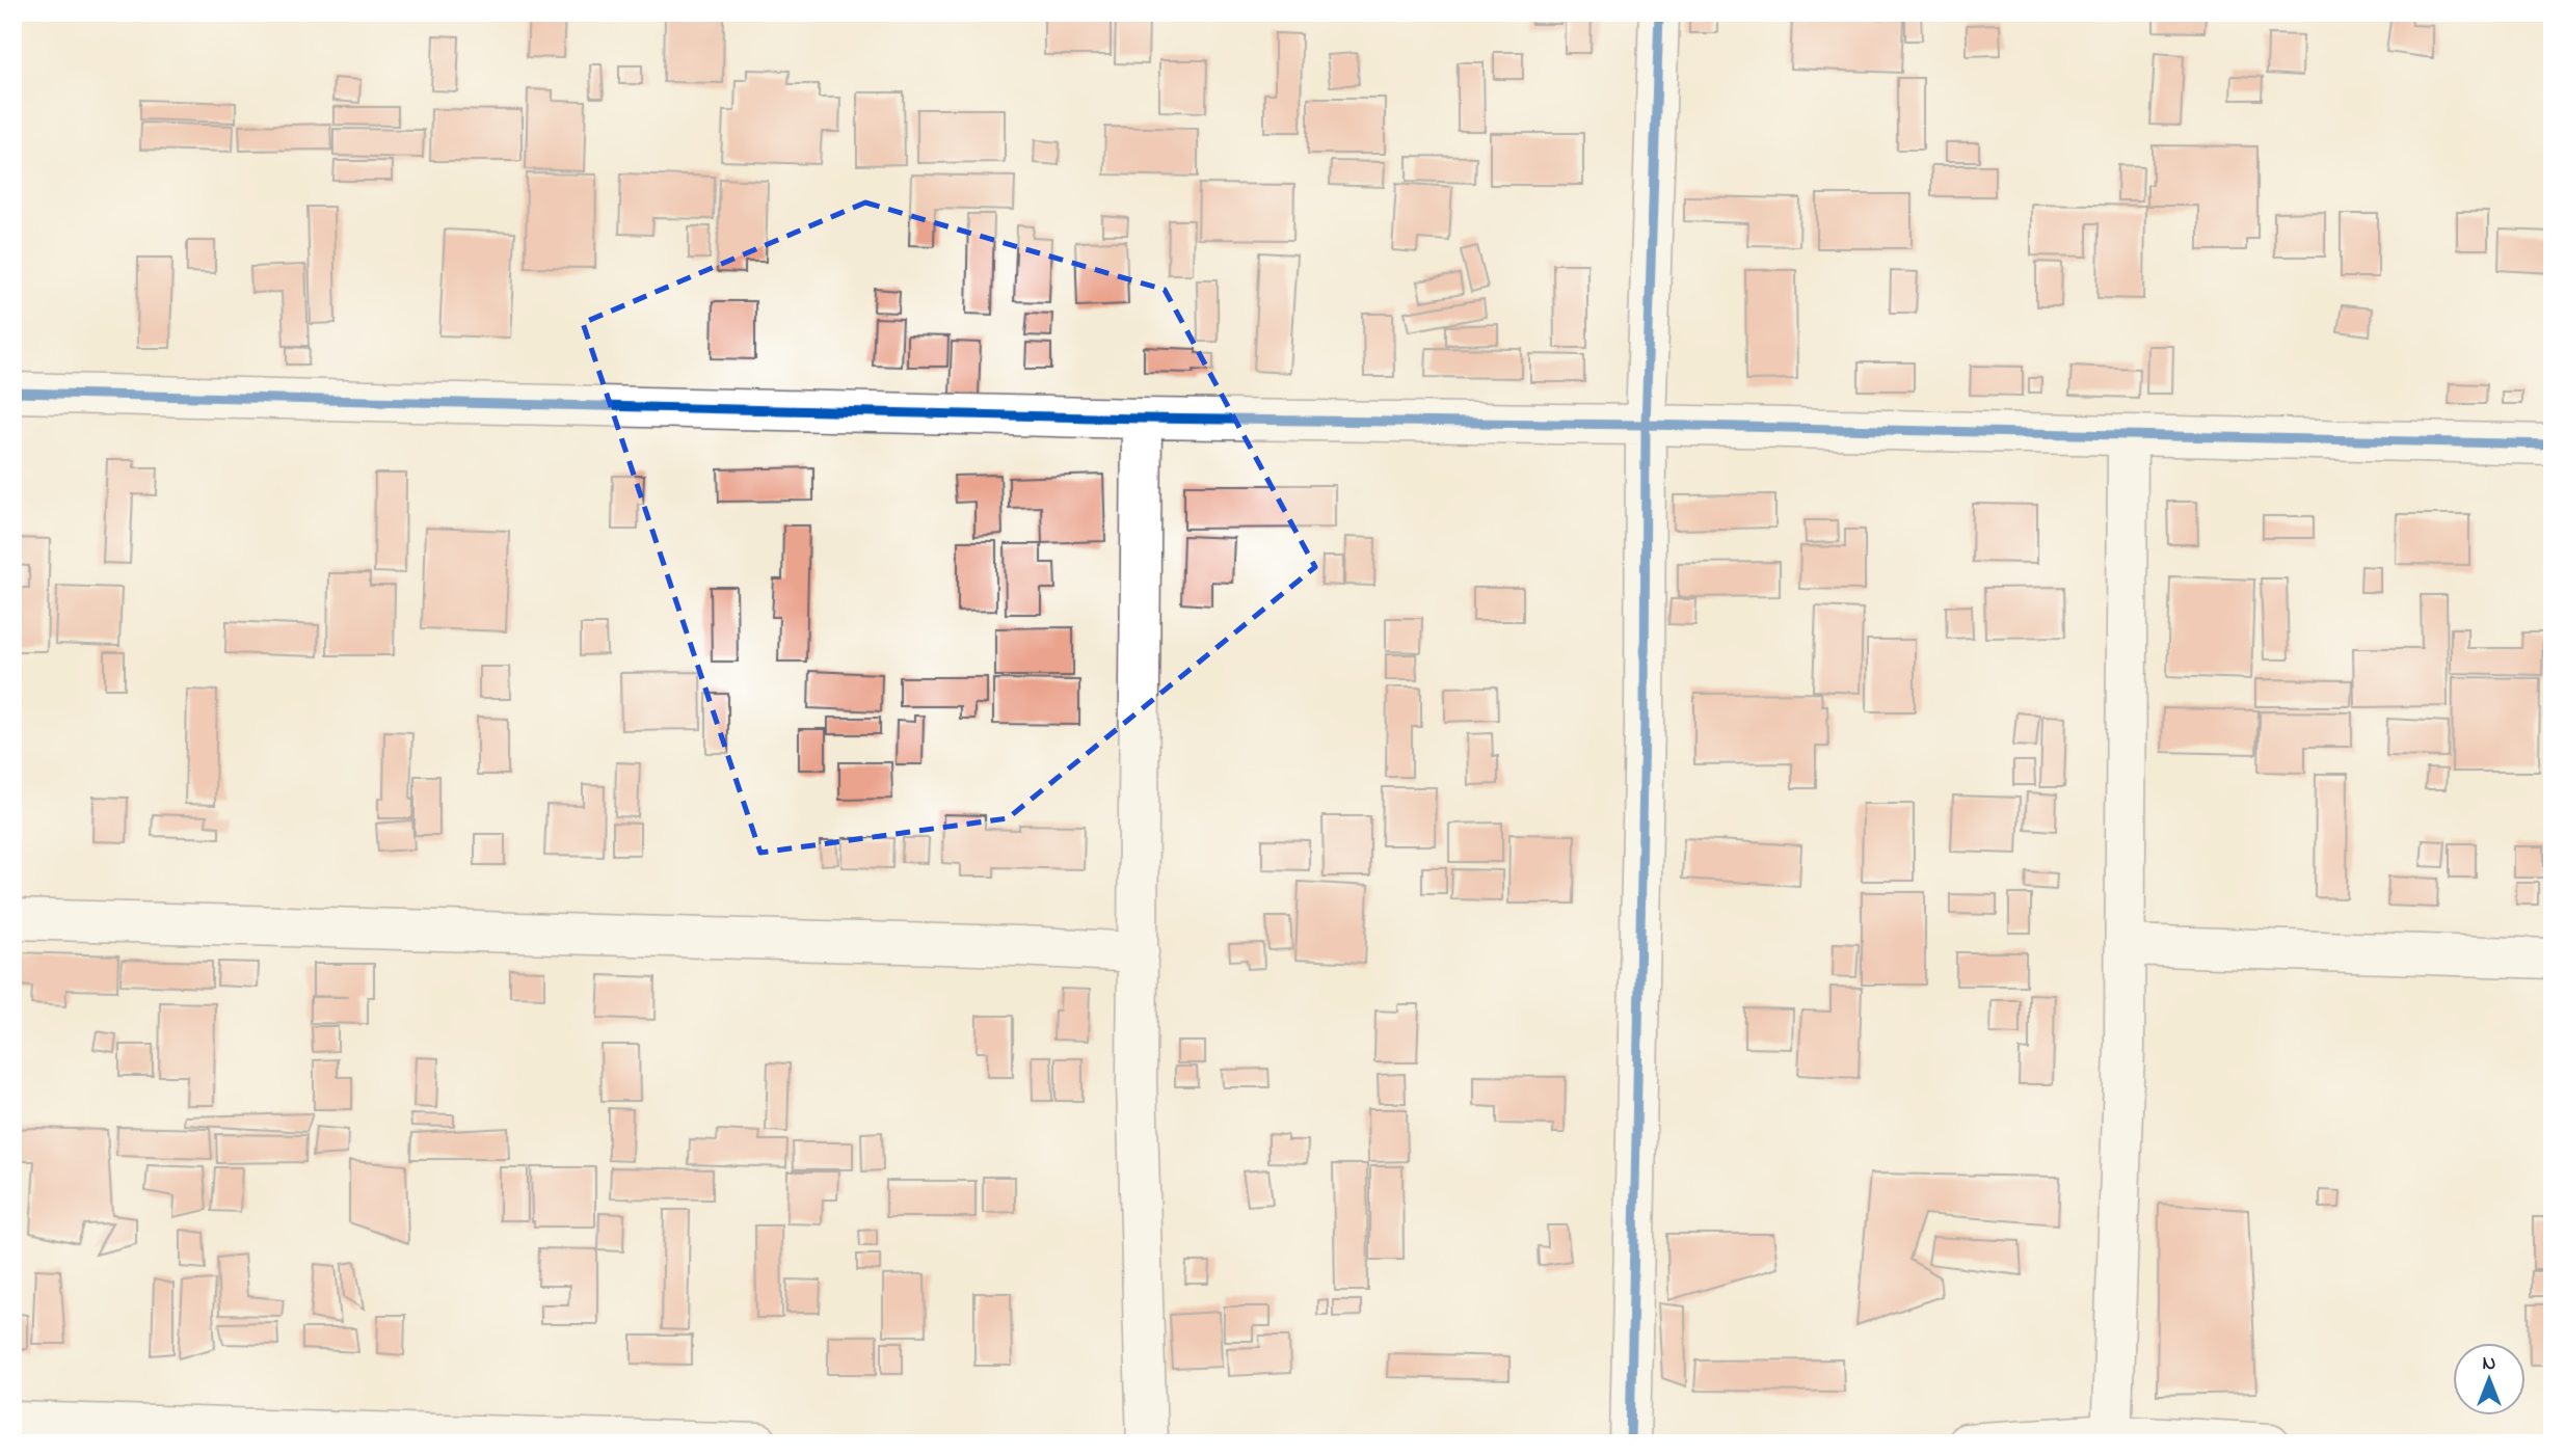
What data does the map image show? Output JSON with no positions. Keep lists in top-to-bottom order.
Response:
{
  "north": "top"
}
